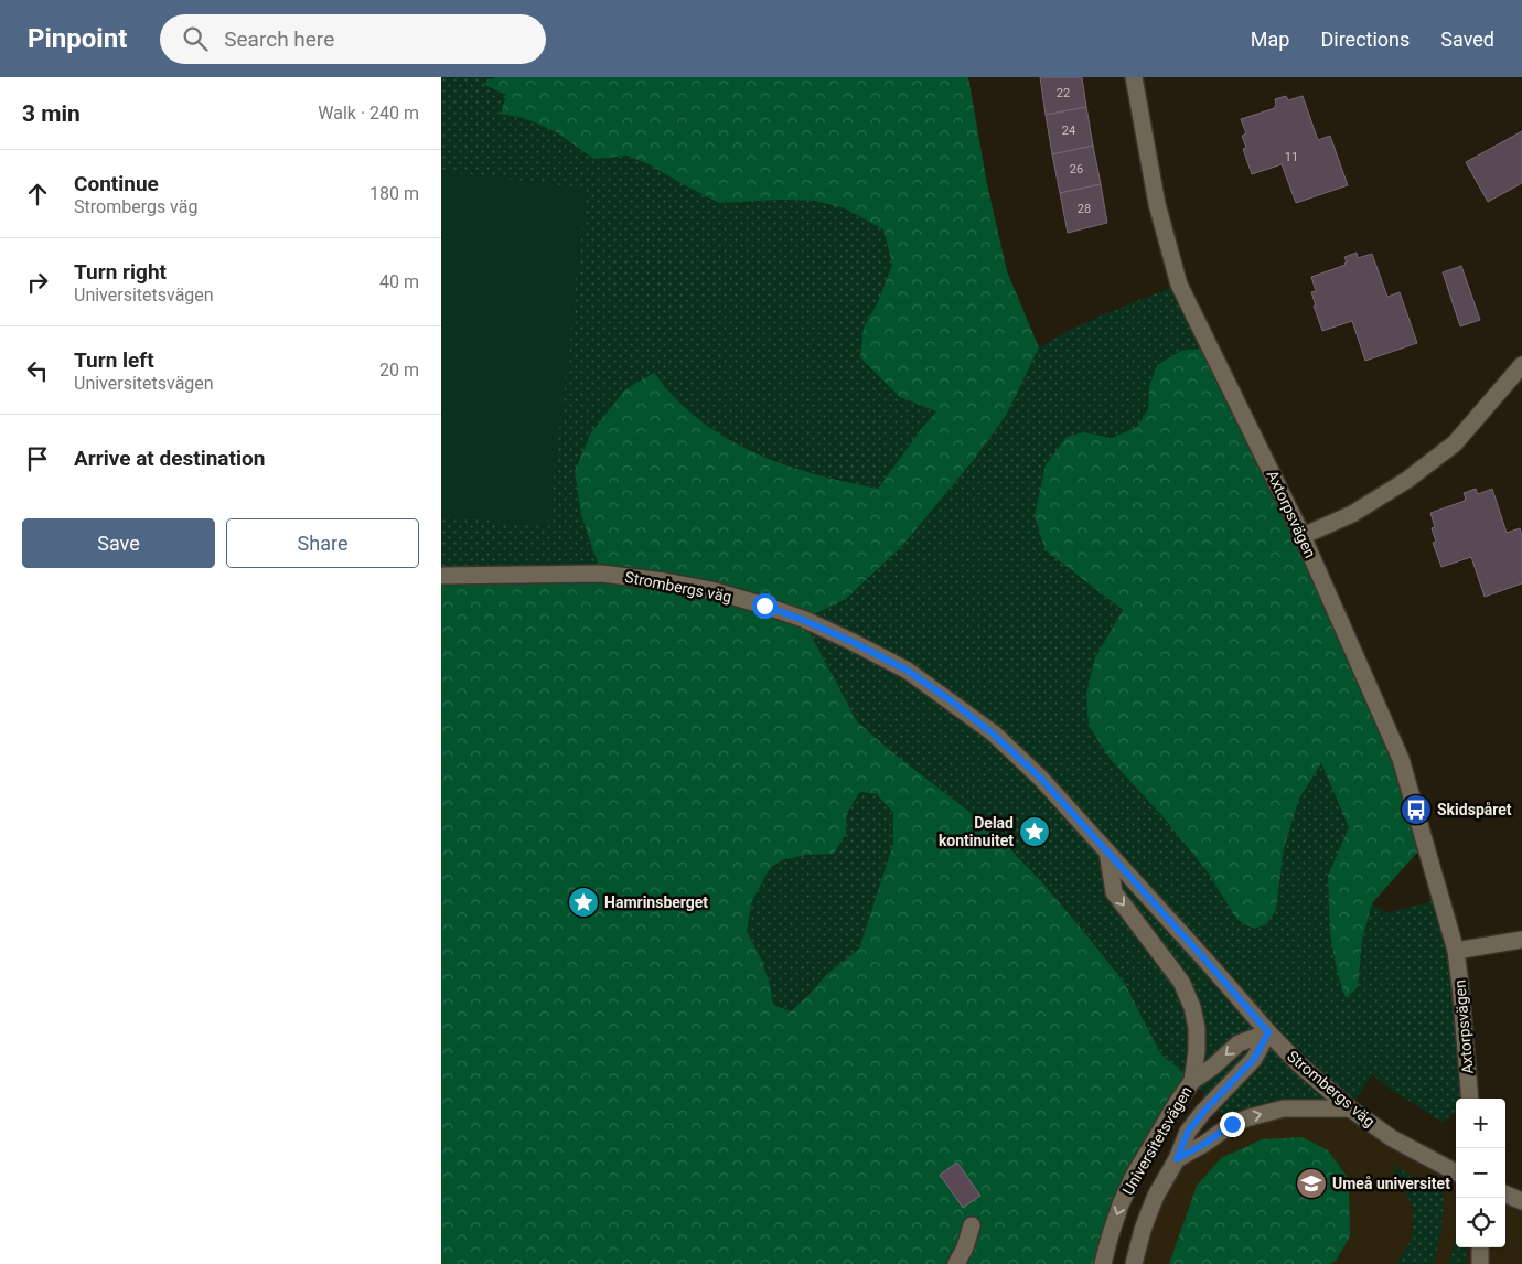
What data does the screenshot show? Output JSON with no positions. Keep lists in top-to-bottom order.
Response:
{
  "streets": {
    "street": ["Axtorpsvägen", "Strombergs väg", "Universitetsvägen"]
  },
  "crossings": [
    ["Strombergs väg", "Universitetsvägen"]
  ],
  "places": {
    "bus stop": ["Skidspåret"],
    "place": ["Delad kontinuitet", "Hamrinsberget"],
    "school or university": ["Umeå universitet"]
  },
  "house_numbers": [
    "22",
    "24",
    "11",
    "26",
    "28"
  ],
  "page": {
    "header": "Pinpoint",
    "search": "Search here",
    "nav": ["Map", "Directions", "Saved"],
    "heading": ["3 min", "Walk · 240 m"],
    "list": [
      ["Continue", "Strombergs väg", "180 m"],
      ["Turn right", "Universitetsvägen", "40 m"],
      ["Turn left", "Universitetsvägen", "20 m"],
      "Arrive at destination"
    ],
    "buttons": ["Save", "Share"],
    "map_buttons": ["+", "−"]
  }
}
